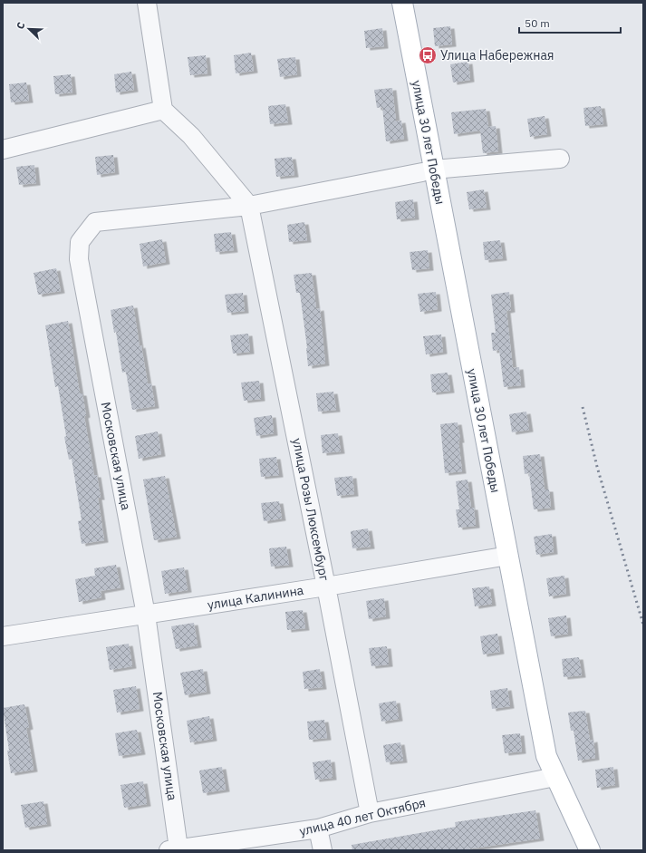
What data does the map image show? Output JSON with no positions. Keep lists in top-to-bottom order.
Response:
{
  "streets": {
    "main road": ["улица 30 лет Победы"],
    "street": [
      "Московская улица",
      "улица Розы Люксембург",
      "улица Калинина",
      "улица 40 лет Октября"
    ]
  },
  "crossings": [
    ["улица 30 лет Победы", "Московская улица"],
    ["улица 30 лет Победы", "улица Калинина"],
    ["улица 30 лет Победы", "улица 40 лет Октября"],
    ["Московская улица", "улица Розы Люксембург"],
    ["Московская улица", "улица Калинина"],
    ["Московская улица", "улица 40 лет Октября"],
    ["улица Розы Люксембург", "улица Калинина"],
    ["улица Розы Люксембург", "улица 40 лет Октября"]
  ],
  "places": {
    "bus stop": ["Улица Набережная"]
  },
  "scale_bar": "50 m",
  "north": "top left"
}
